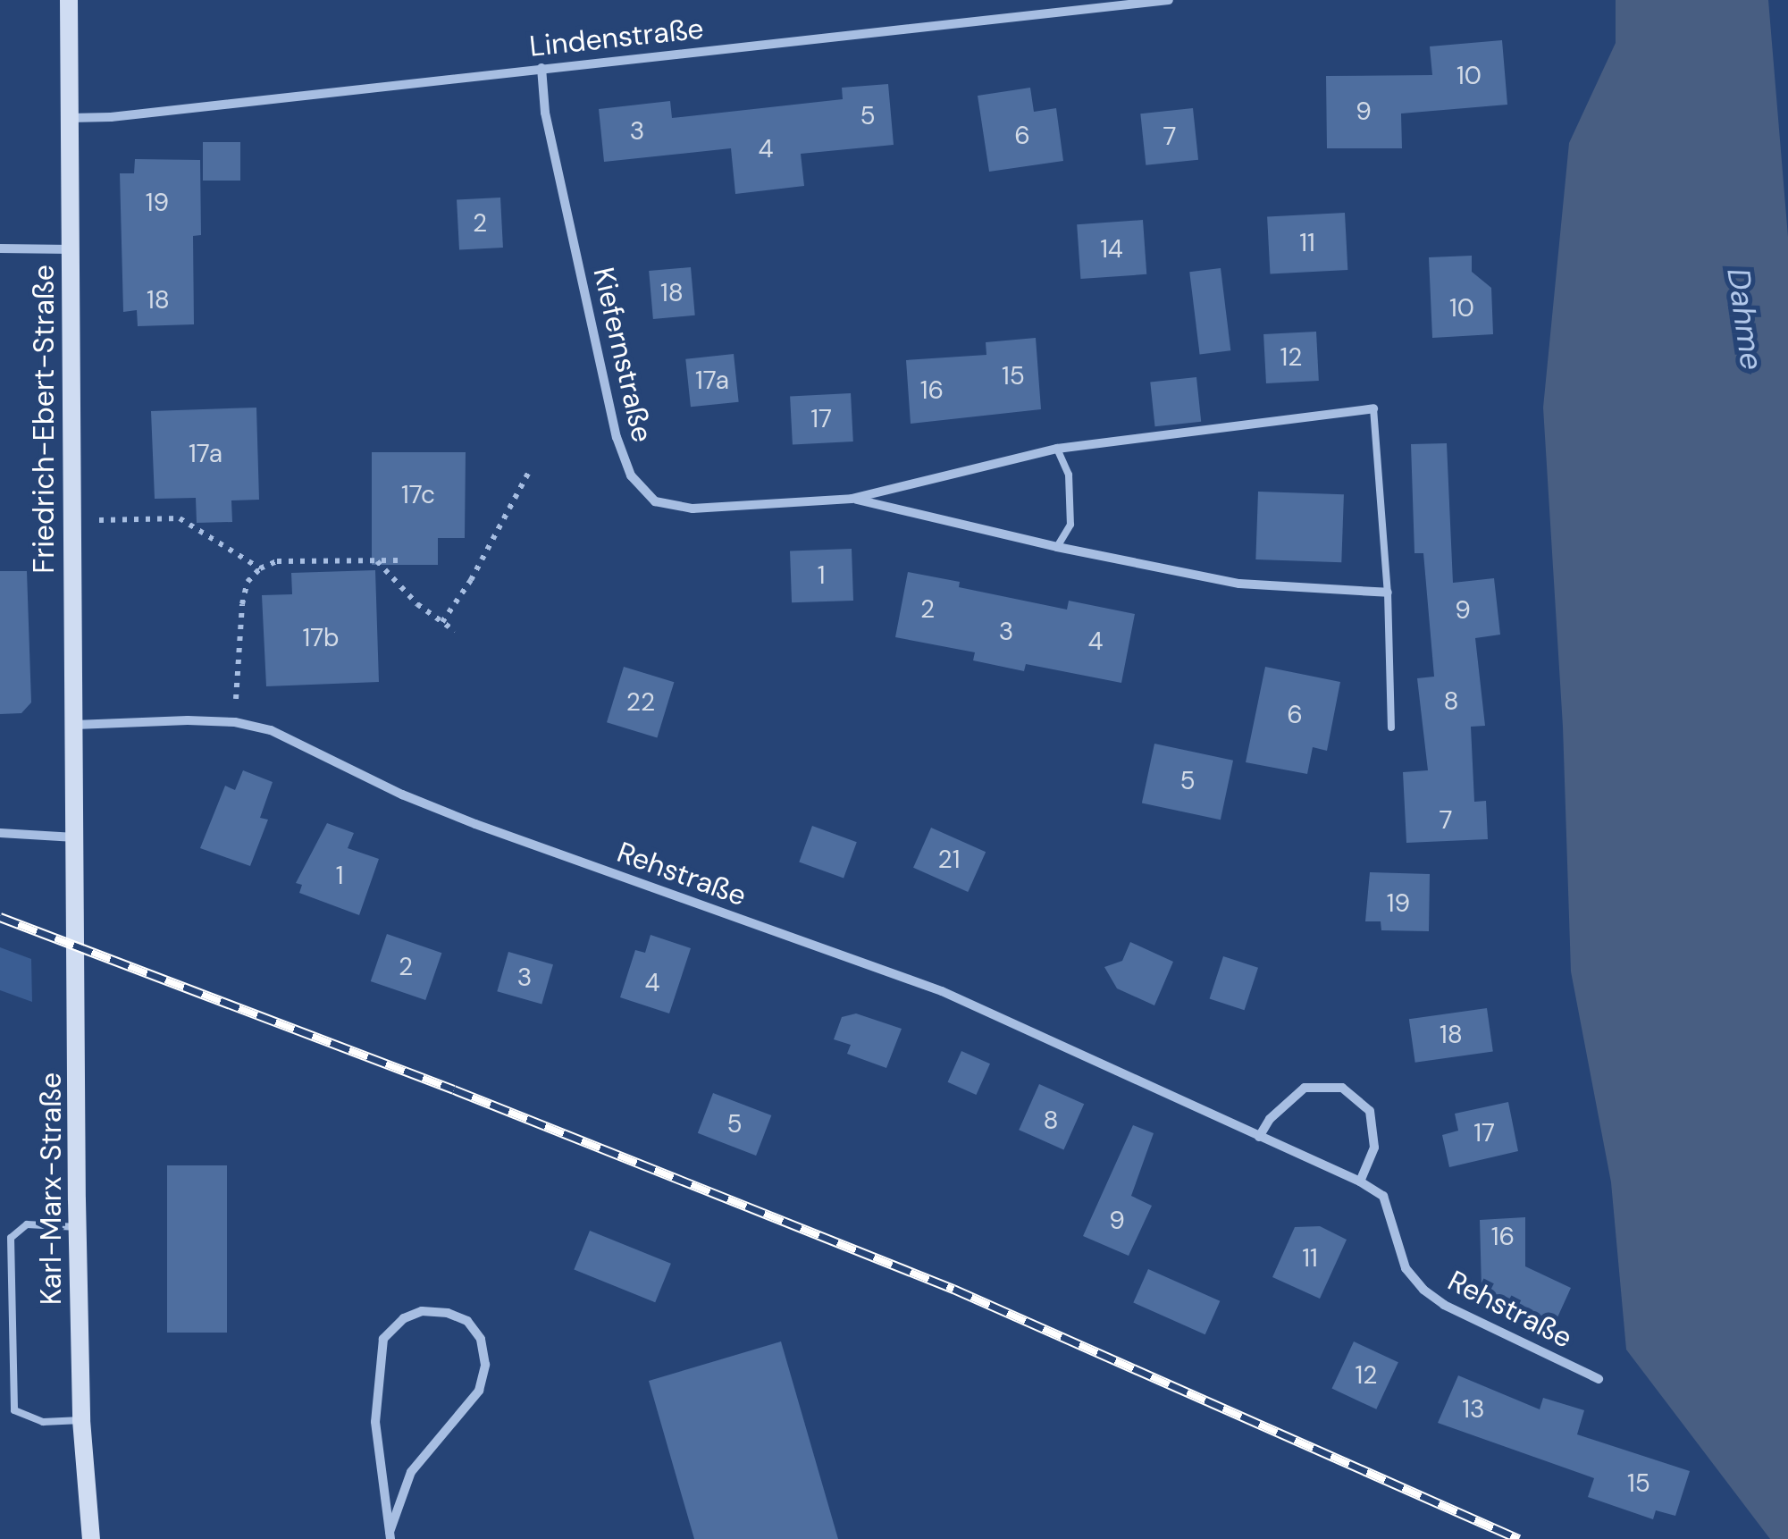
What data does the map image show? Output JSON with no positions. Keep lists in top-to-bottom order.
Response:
{
  "streets": {
    "street": [
      "Lindenstraße",
      "Kiefernstraße",
      "Friedrich-Ebert-Straße",
      "Rehstraße",
      "Karl-Marx-Straße"
    ]
  },
  "crossings": [
    ["Lindenstraße", "Kiefernstraße"],
    ["Lindenstraße", "Friedrich-Ebert-Straße"],
    ["Friedrich-Ebert-Straße", "Rehstraße"],
    ["Friedrich-Ebert-Straße", "Karl-Marx-Straße"]
  ],
  "water": ["Dahme"],
  "house_numbers": [
    "10",
    "9",
    "5",
    "3",
    "6",
    "7",
    "4",
    "19",
    "2",
    "11",
    "14",
    "18",
    "18",
    "10",
    "12",
    "15",
    "17a",
    "16",
    "17",
    "17a",
    "17c",
    "1",
    "2",
    "9",
    "3",
    "17b",
    "4",
    "8",
    "22",
    "6",
    "5",
    "7",
    "21",
    "1",
    "19",
    "2",
    "3",
    "4",
    "18",
    "8",
    "5",
    "17",
    "9",
    "16",
    "11",
    "12",
    "13",
    "15"
  ]
}
